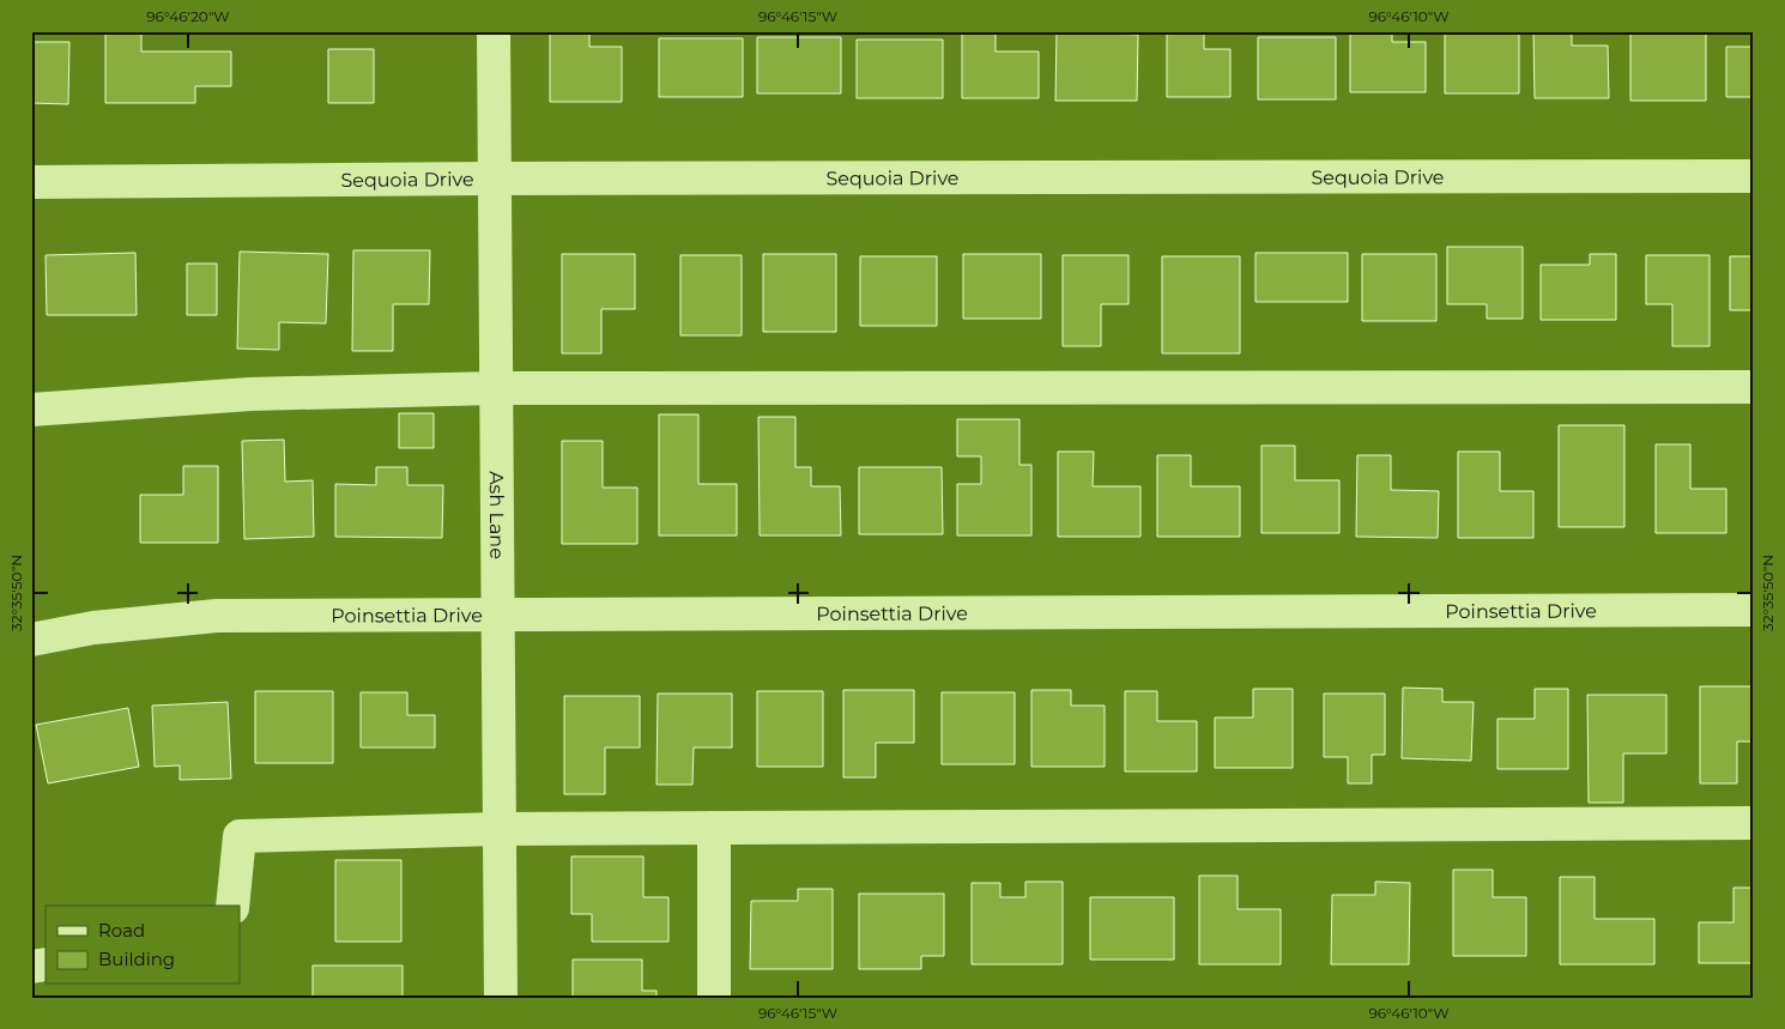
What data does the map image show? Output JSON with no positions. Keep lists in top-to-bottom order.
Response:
{
  "streets": {
    "street": ["Sequoia Drive", "Ash Lane", "Poinsettia Drive"]
  },
  "crossings": [
    ["Sequoia Drive", "Ash Lane"],
    ["Ash Lane", "Poinsettia Drive"]
  ],
  "legend": ["Road", "Building"],
  "coordinates": [
    "96°46'20\"W",
    "96°46'15\"W",
    "96°46'10\"W",
    "32°35'50\"N"
  ]
}
